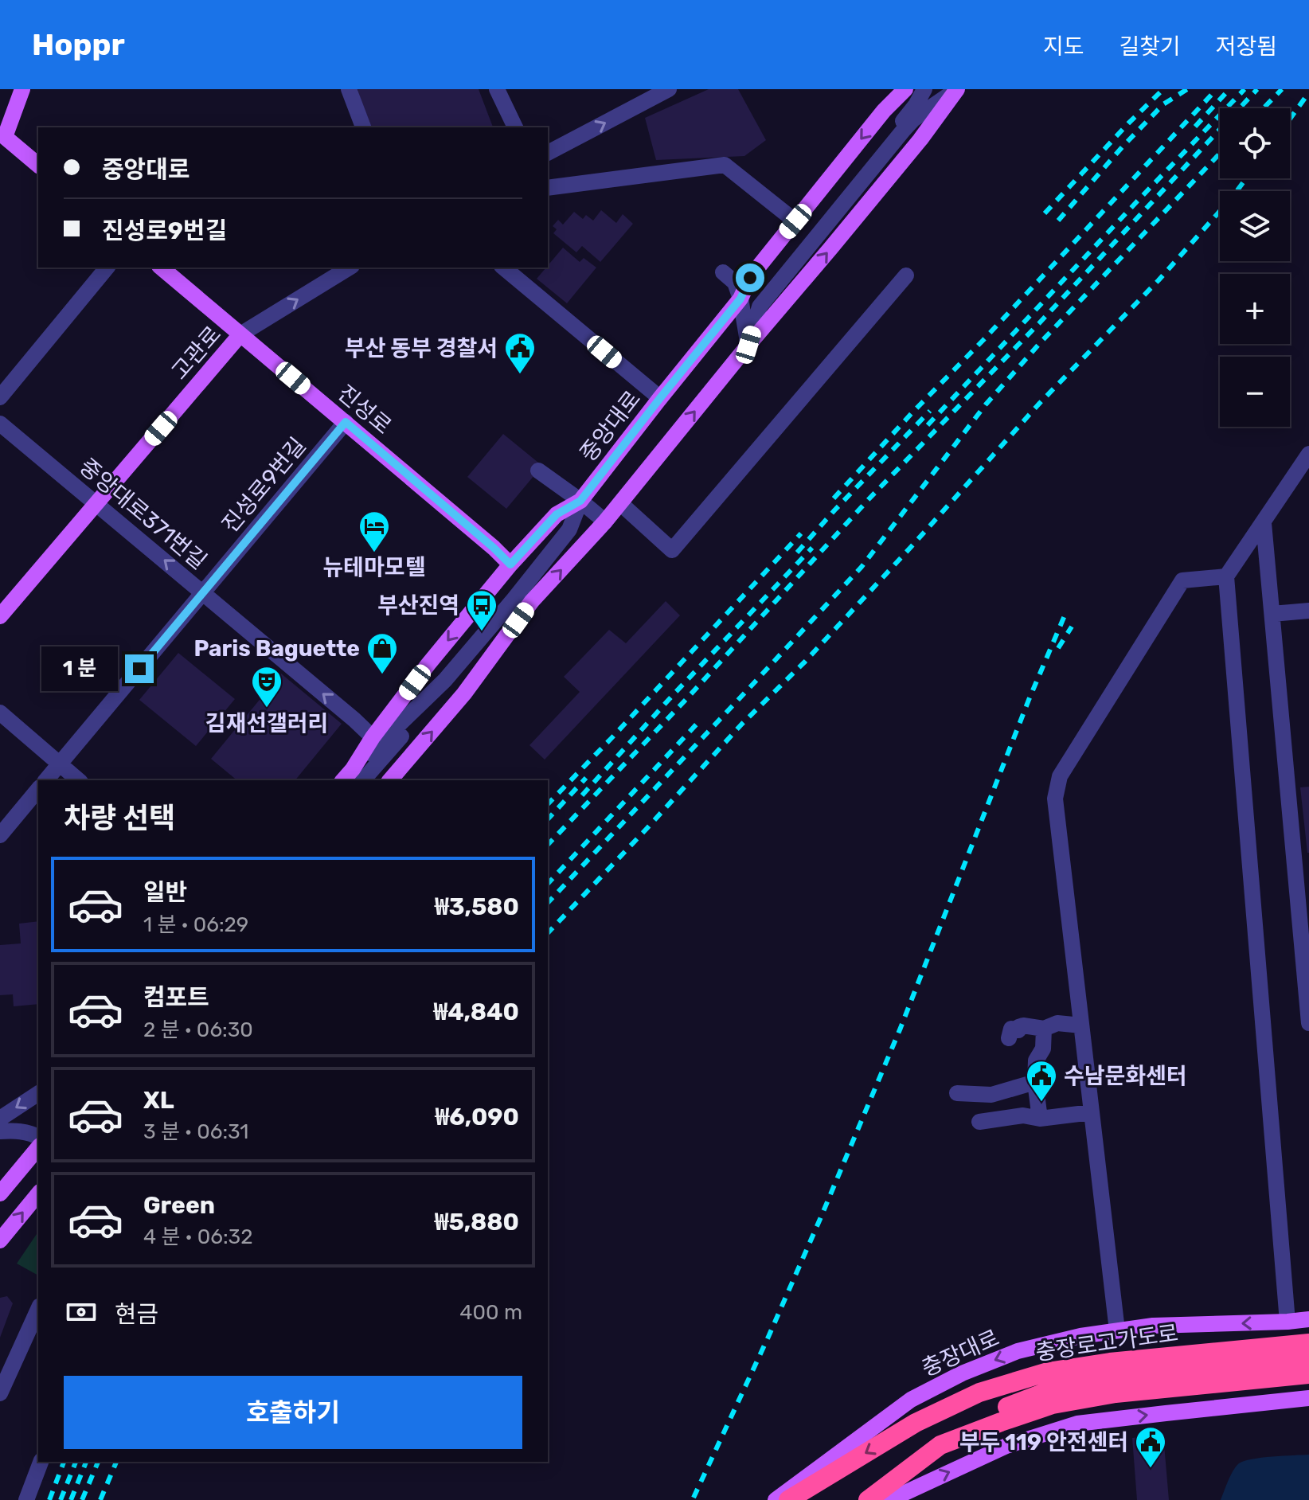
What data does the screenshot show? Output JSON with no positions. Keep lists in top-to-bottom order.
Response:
{
  "streets": {
    "highway": ["충장로고가도로"],
    "main road": [
      "고관로",
      "진성로",
      "중앙대로",
      "충장대로"
    ],
    "street": ["진성로9번길", "중앙대로371번길"]
  },
  "crossings": [
    ["고관로", "진성로"],
    ["고관로", "중앙대로371번길"],
    ["진성로", "중앙대로"],
    ["진성로", "진성로9번길"],
    ["중앙대로", "중앙대로371번길"],
    ["진성로9번길", "중앙대로371번길"]
  ],
  "one_way": ["중앙대로371번길"],
  "places": {
    "public building": ["부산 동부 경찰서", "수남문화센터", "부두 119 안전센터"],
    "hotel": ["뉴테마모텔"],
    "bus stop": ["부산진역"],
    "shop": ["Paris Baguette"],
    "theatre": ["김재선갤러리"]
  },
  "page": {
    "header": "Hoppr",
    "nav": ["지도", "길찾기", "저장됨"],
    "map_buttons": ["+", "−"],
    "banner": ["중앙대로", "진성로9번길"],
    "bubble": "1 분",
    "heading": "차량 선택",
    "list": [
      {
        "name": "일반",
        "note": "1 분 · 06:29",
        "value": "₩3,580"
      },
      {
        "name": "컴포트",
        "note": "2 분 · 06:30",
        "value": "₩4,840"
      },
      {
        "name": "XL",
        "note": "3 분 · 06:31",
        "value": "₩6,090"
      },
      {
        "name": "Green",
        "note": "4 분 · 06:32",
        "value": "₩5,880"
      }
    ],
    "pay": ["현금", "400 m"],
    "buttons": "호출하기"
  }
}
